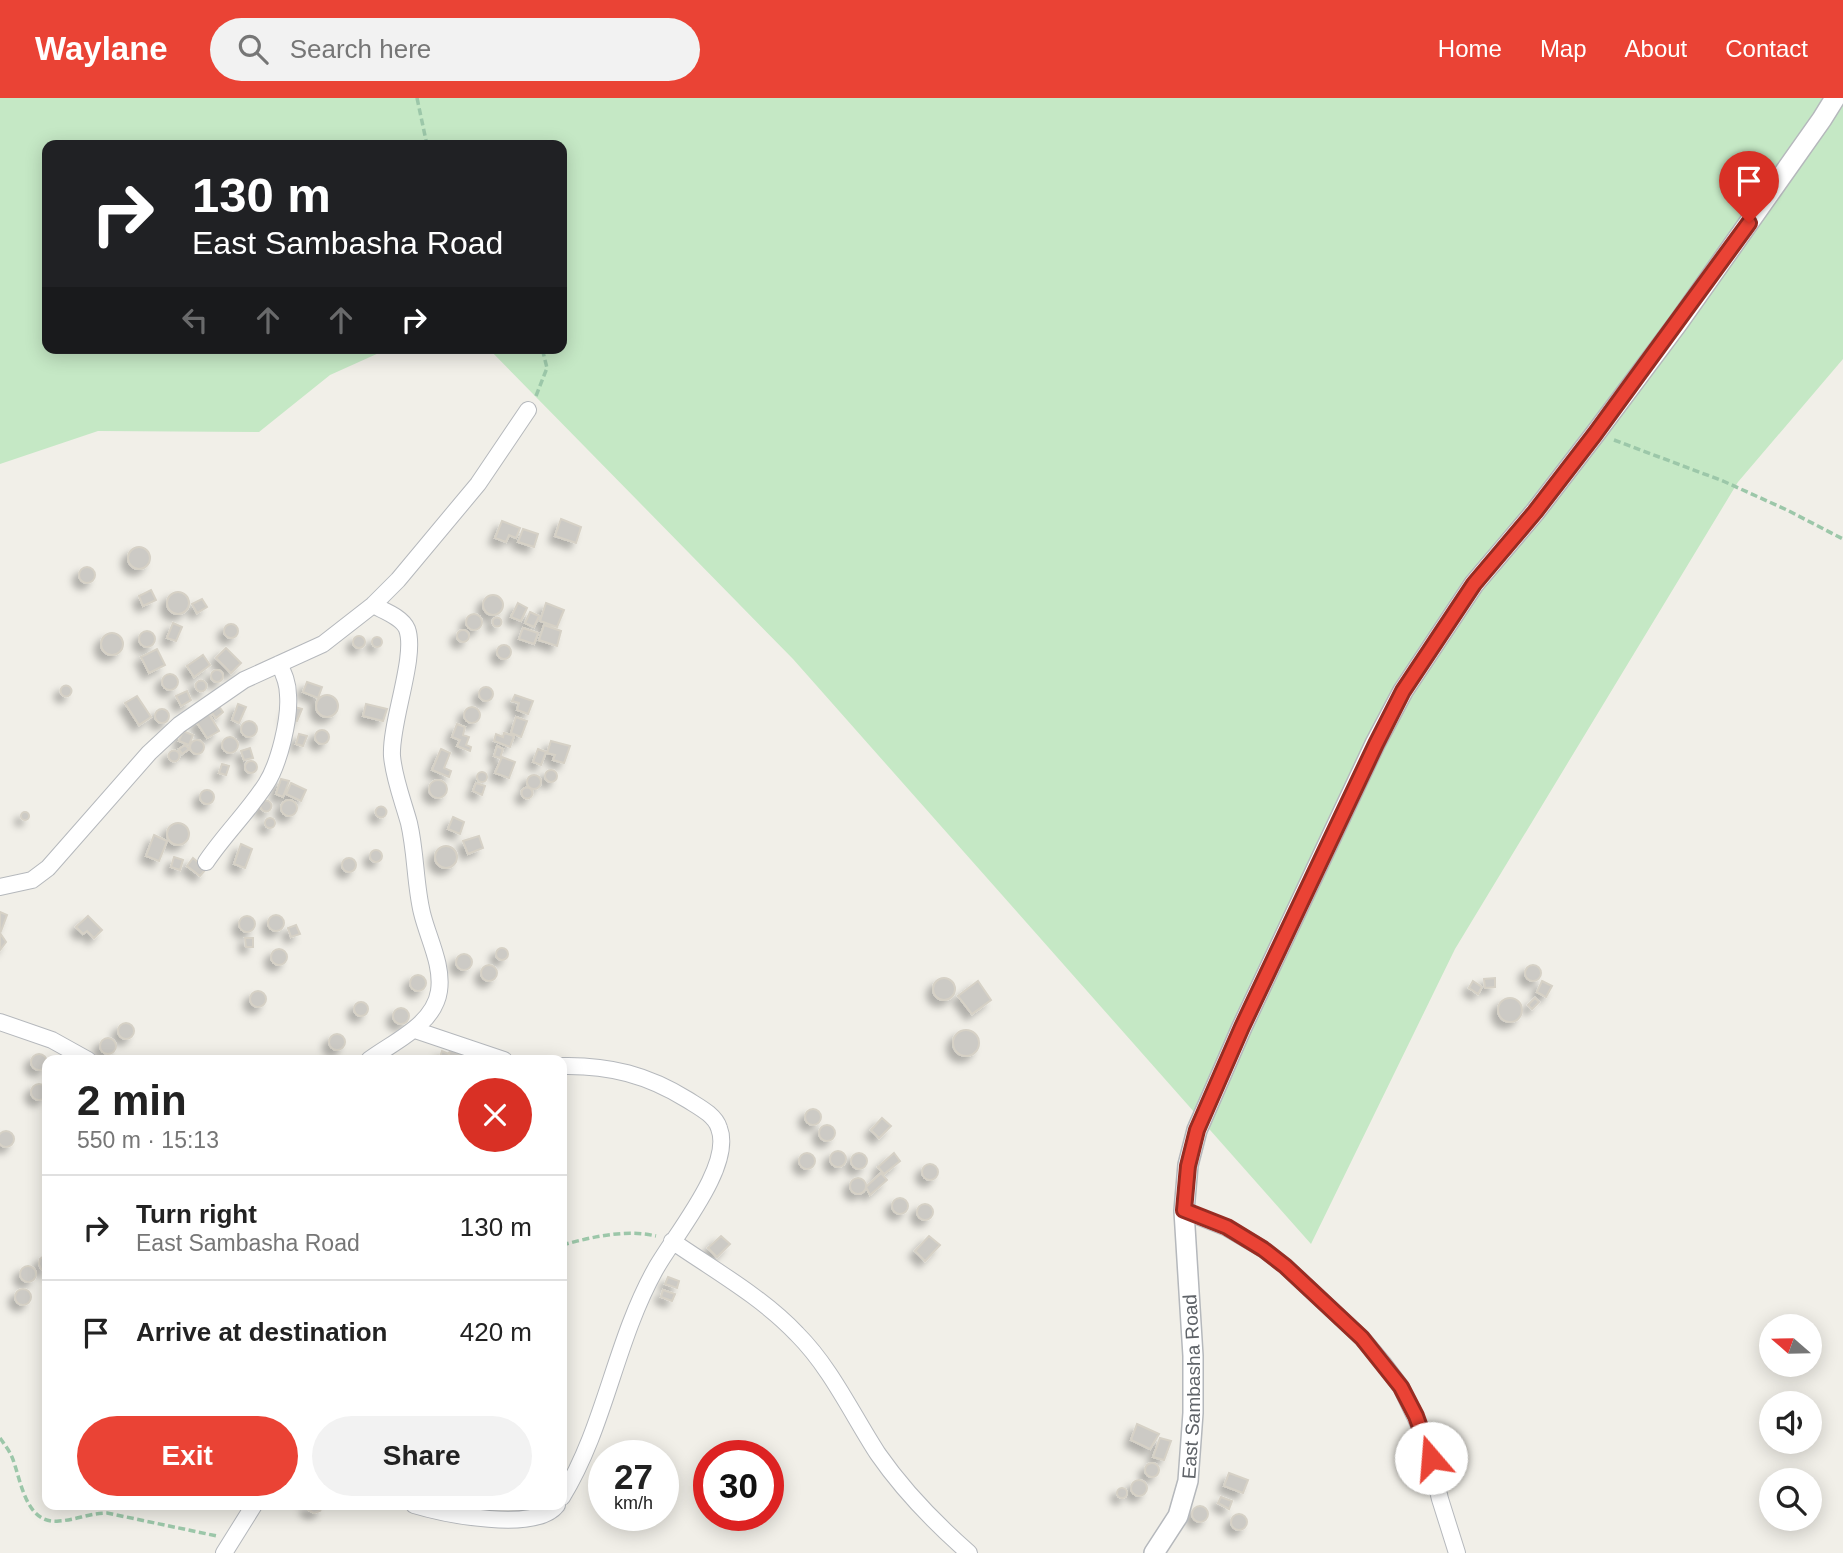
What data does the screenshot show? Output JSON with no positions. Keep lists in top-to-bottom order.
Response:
{
  "streets": {
    "street": ["East Sambasha Road"]
  },
  "north": "left",
  "page": {
    "header": "Waylane",
    "search": "Search here",
    "nav": [
      "Home",
      "Map",
      "About",
      "Contact"
    ],
    "turn": ["130 m", "East Sambasha Road"],
    "heading": ["2 min", "550 m · 15:13"],
    "list": [
      {
        "name": "Turn right",
        "note": "East Sambasha Road",
        "value": "130 m"
      },
      {
        "name": "Arrive at destination",
        "value": "420 m"
      }
    ],
    "buttons": ["Exit", "Share"],
    "speed": "27 km/h",
    "limit": "30"
  }
}
